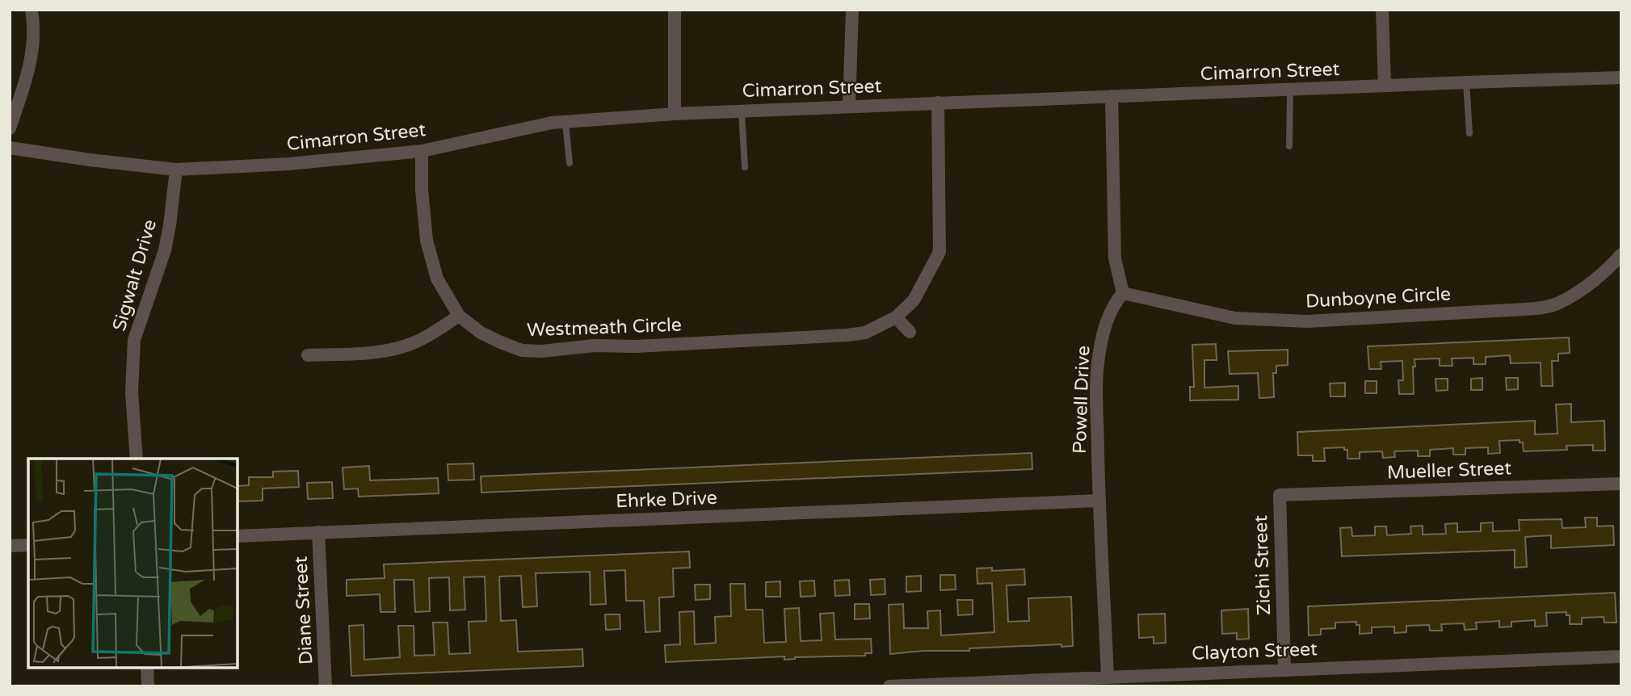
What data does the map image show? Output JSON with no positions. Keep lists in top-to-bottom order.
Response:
{
  "streets": {
    "street": [
      "Cimarron Street",
      "Sigwalt Drive",
      "Dunboyne Circle",
      "Westmeath Circle",
      "Powell Drive",
      "Mueller Street",
      "Ehrke Drive",
      "Zichi Street",
      "Diane Street",
      "Clayton Street"
    ]
  },
  "crossings": [
    ["Cimarron Street", "Sigwalt Drive"],
    ["Cimarron Street", "Westmeath Circle"],
    ["Dunboyne Circle", "Powell Drive"],
    ["Powell Drive", "Ehrke Drive"],
    ["Powell Drive", "Clayton Street"],
    ["Mueller Street", "Zichi Street"],
    ["Ehrke Drive", "Diane Street"],
    ["Zichi Street", "Clayton Street"]
  ]
}
